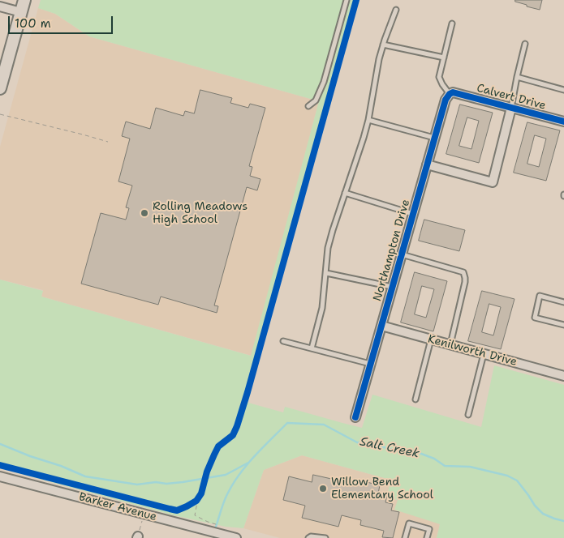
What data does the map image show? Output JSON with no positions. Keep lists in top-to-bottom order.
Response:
{
  "streets": {
    "street": [
      "Calvert Drive",
      "Northampton Drive",
      "Kenilworth Drive",
      "Barker Avenue"
    ]
  },
  "crossings": [
    ["Calvert Drive", "Northampton Drive"],
    ["Northampton Drive", "Kenilworth Drive"]
  ],
  "water": ["Salt Creek"],
  "places": ["Rolling Meadows High School", "Willow Bend Elementary School"],
  "scale_bar": "100 m"
}
